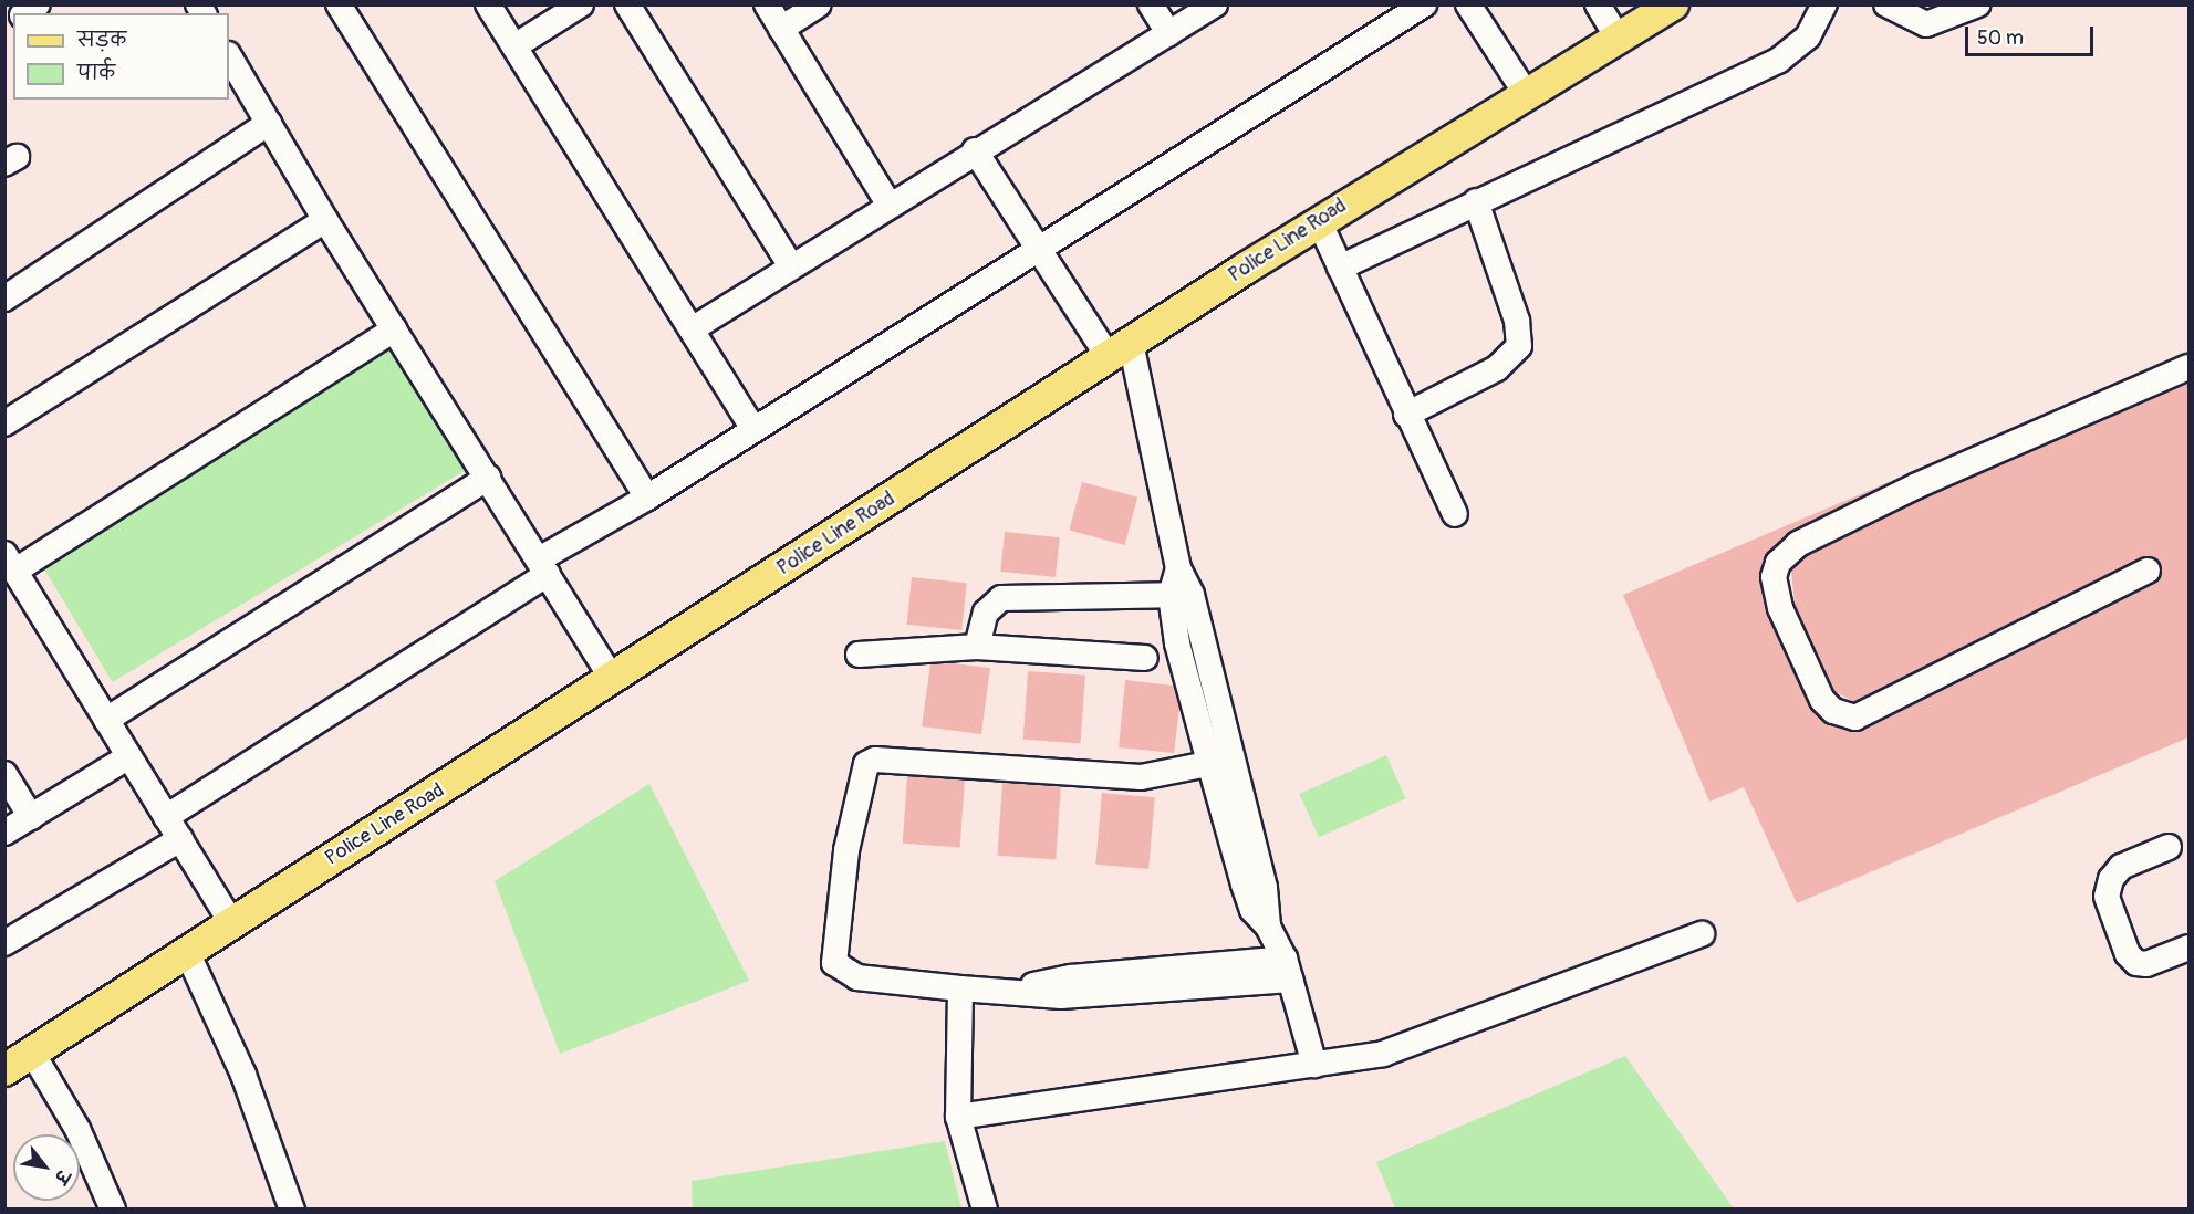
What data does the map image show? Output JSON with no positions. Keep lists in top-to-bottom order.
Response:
{
  "streets": {
    "main road": ["Police Line Road"]
  },
  "legend": ["सड़क", "पार्क"],
  "scale_bar": "50 m",
  "north": "bottom right"
}
